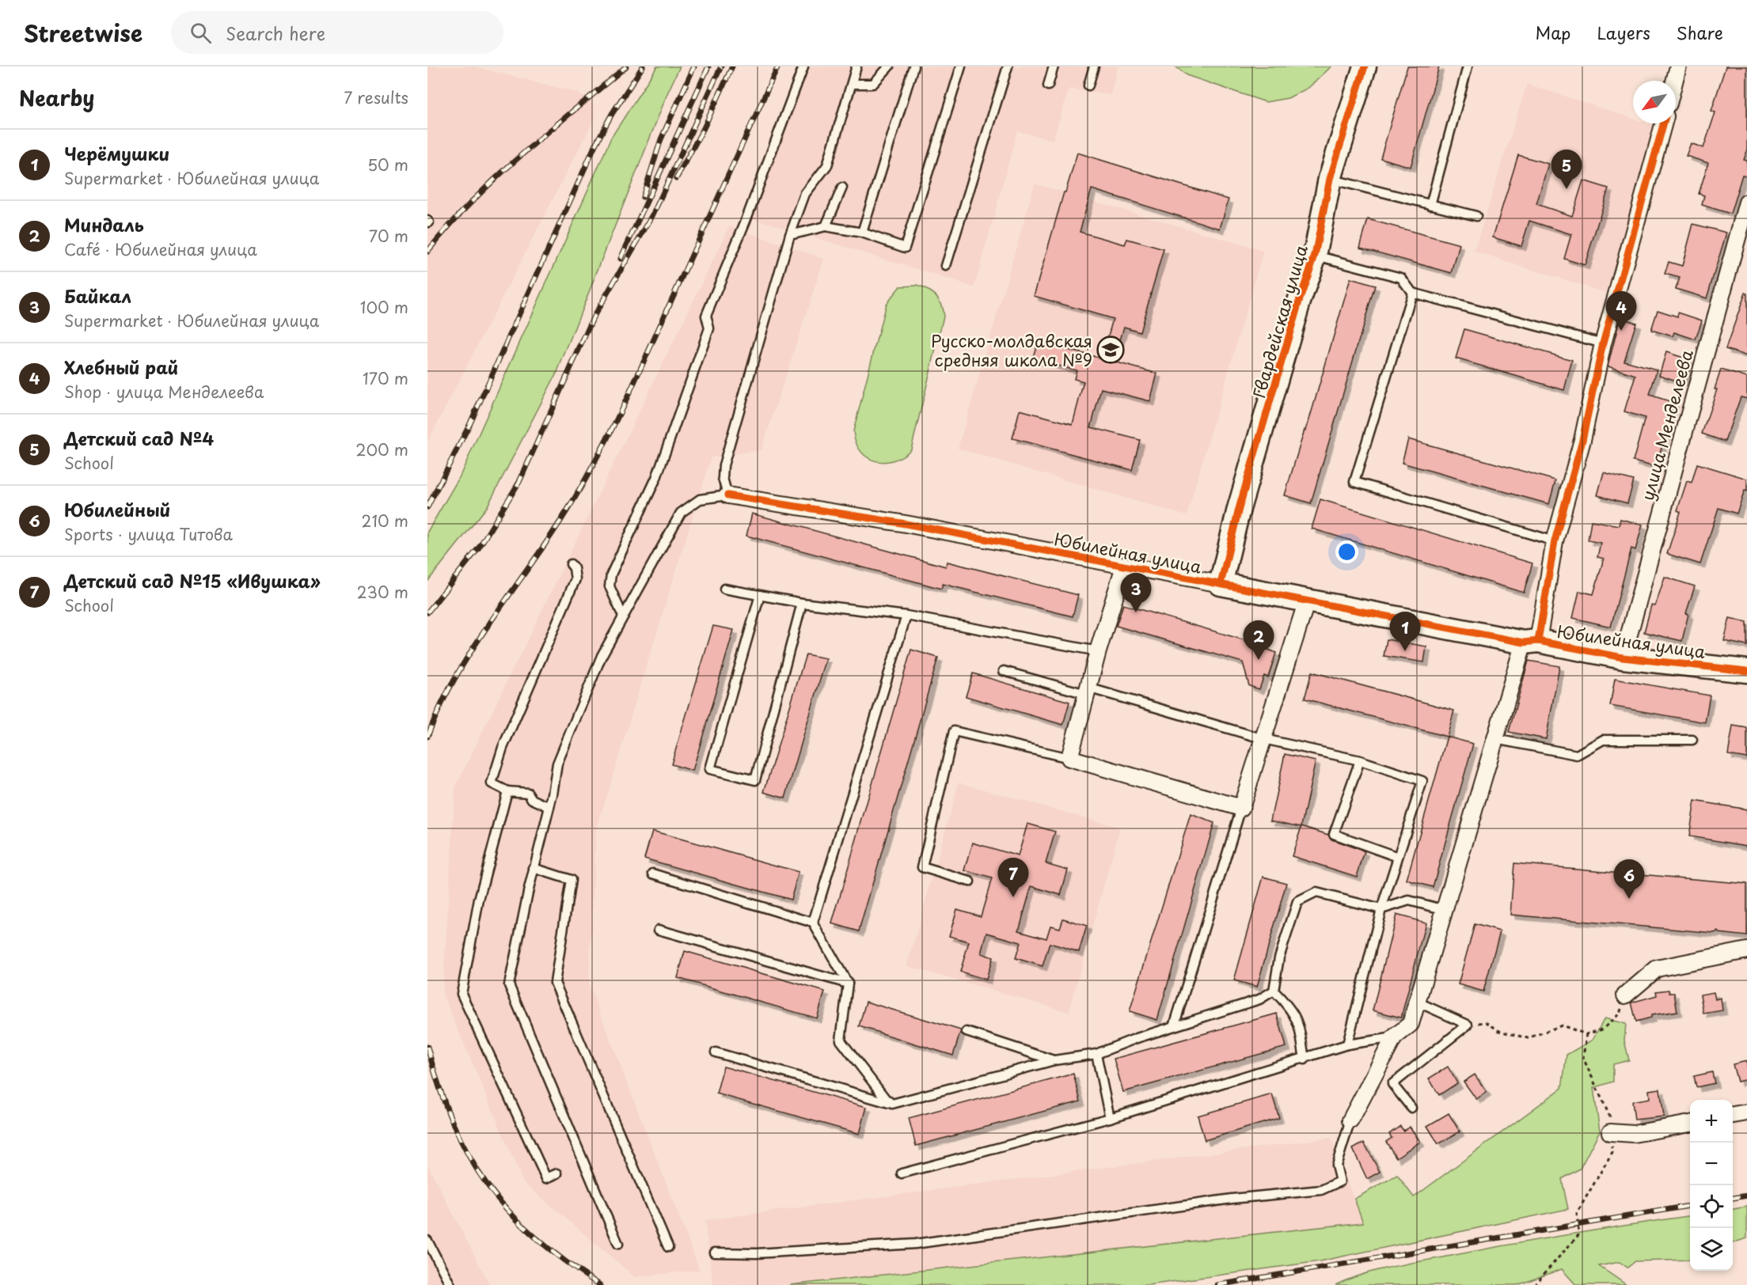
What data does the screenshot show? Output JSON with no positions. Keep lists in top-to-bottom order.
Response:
{
  "streets": {
    "street": ["Гвардейская улица", "улица Менделеева", "Юбилейная улица"]
  },
  "crossings": [
    ["Гвардейская улица", "Юбилейная улица"],
    ["улица Менделеева", "Юбилейная улица"]
  ],
  "places": {
    "school or university": ["Русско-молдавская средняя школа №9"]
  },
  "north": "bottom left",
  "page": {
    "header": "Streetwise",
    "search": "Search here",
    "nav": ["Map", "Layers", "Share"],
    "heading": ["Nearby", "7 results"],
    "list": [
      {
        "mark": "1",
        "name": "Черёмушки",
        "note": "Supermarket · Юбилейная улица",
        "value": "50 m"
      },
      {
        "mark": "2",
        "name": "Миндаль",
        "note": "Café · Юбилейная улица",
        "value": "70 m"
      },
      {
        "mark": "3",
        "name": "Байкал",
        "note": "Supermarket · Юбилейная улица",
        "value": "100 m"
      },
      {
        "mark": "4",
        "name": "Хлебный рай",
        "note": "Shop · улица Менделеева",
        "value": "170 m"
      },
      {
        "mark": "5",
        "name": "Детский сад №4",
        "note": "School",
        "value": "200 m"
      },
      {
        "mark": "6",
        "name": "Юбилейный",
        "note": "Sports · улица Титова",
        "value": "210 m"
      },
      {
        "mark": "7",
        "name": "Детский сад №15 «Ивушка»",
        "note": "School",
        "value": "230 m"
      }
    ],
    "pins": [
      "5",
      "4",
      "3",
      "1",
      "2",
      "7",
      "6"
    ],
    "map_buttons": ["+", "−"]
  }
}
